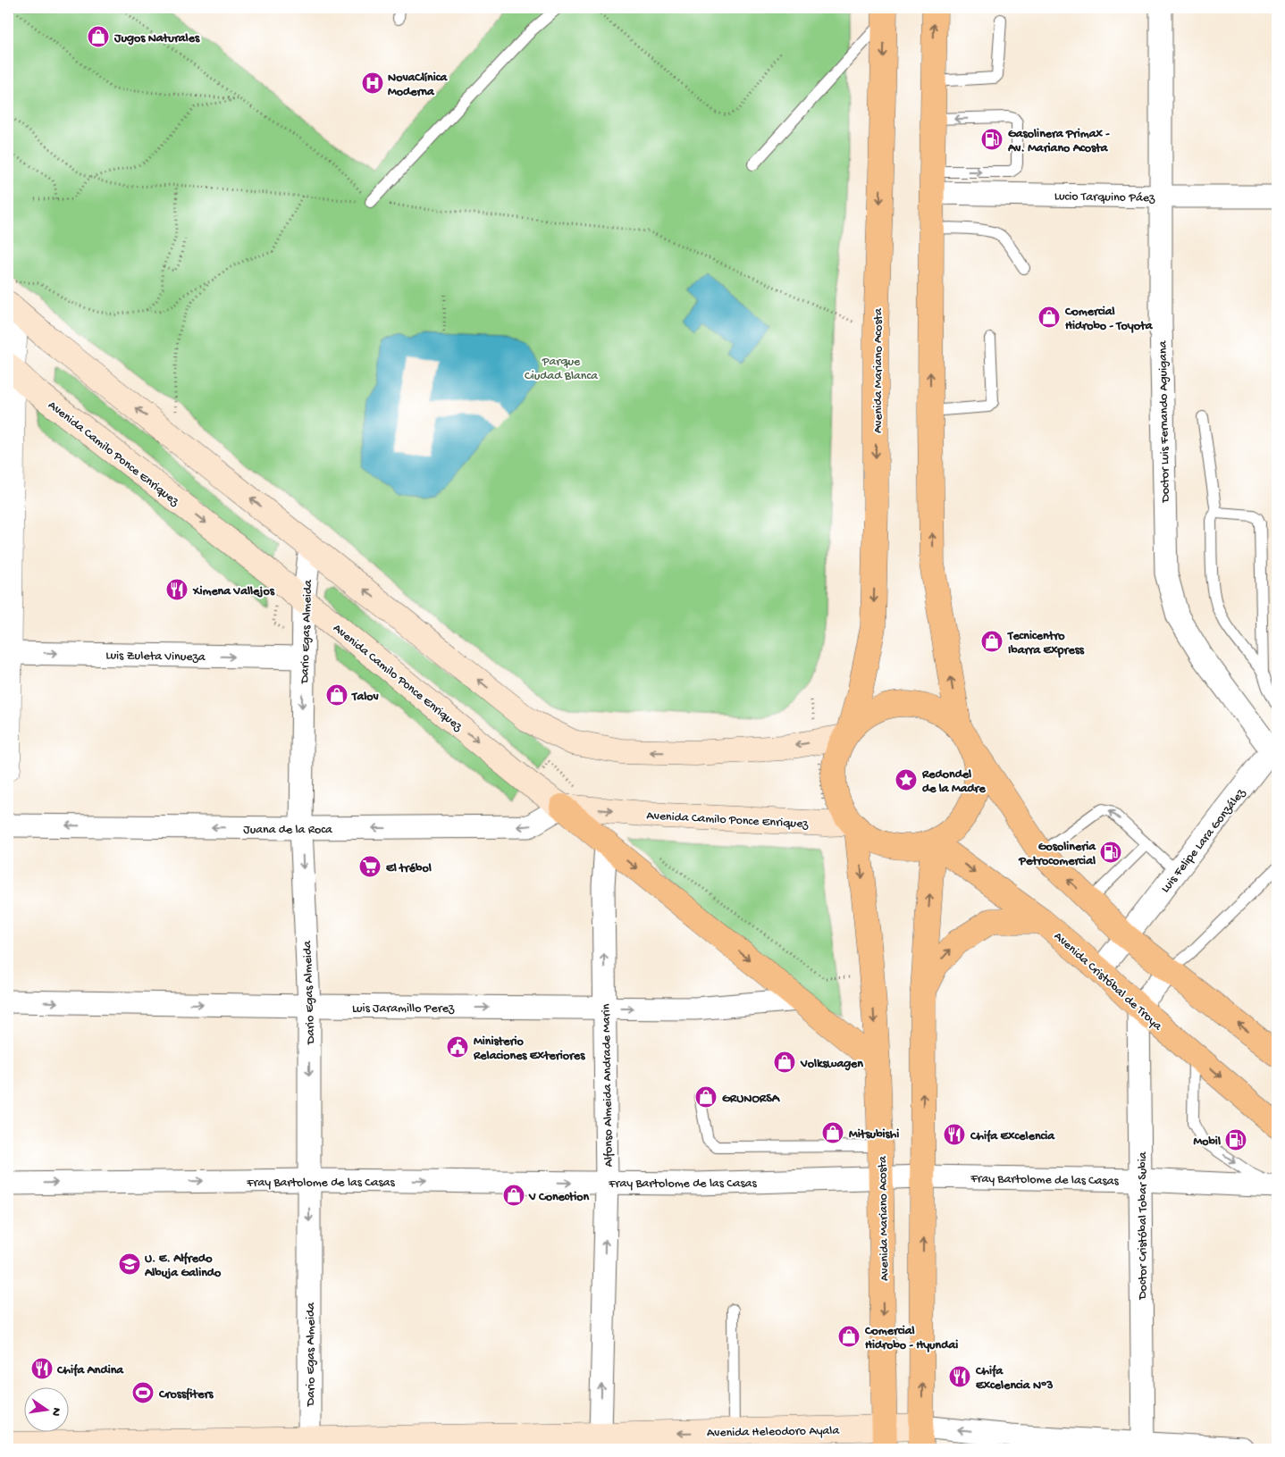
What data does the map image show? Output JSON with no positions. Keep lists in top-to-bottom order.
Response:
{
  "streets": {
    "main road": [
      "Avenida Mariano Acosta",
      "Avenida Camilo Ponce Enriquez",
      "Avenida Cristóbal de Troya",
      "Avenida Heleodoro Ayala"
    ],
    "street": [
      "Lucio Tarquino Páez",
      "Doctor Luis Fernando Aguigana",
      "Dario Egas Almeida",
      "Luis Zuleta Vinueza",
      "Juana de la Roca",
      "Luis Felipe Lara González",
      "Luis Jaramillo Perez",
      "Alfonso Almeida Andrade Marin",
      "Fray Bartolome de las Casas",
      "Doctor Cristóbal Tobar Subia"
    ]
  },
  "crossings": [
    ["Lucio Tarquino Páez", "Doctor Luis Fernando Aguigana"],
    ["Avenida Mariano Acosta", "Avenida Camilo Ponce Enriquez"],
    ["Avenida Mariano Acosta", "Avenida Cristóbal de Troya"],
    ["Avenida Mariano Acosta", "Fray Bartolome de las Casas"],
    ["Avenida Mariano Acosta", "Avenida Heleodoro Ayala"],
    ["Doctor Luis Fernando Aguigana", "Luis Felipe Lara González"],
    ["Avenida Camilo Ponce Enriquez", "Dario Egas Almeida"],
    ["Avenida Camilo Ponce Enriquez", "Juana de la Roca"],
    ["Avenida Camilo Ponce Enriquez", "Avenida Cristóbal de Troya"],
    ["Dario Egas Almeida", "Luis Zuleta Vinueza"],
    ["Dario Egas Almeida", "Juana de la Roca"],
    ["Dario Egas Almeida", "Luis Jaramillo Perez"],
    ["Dario Egas Almeida", "Fray Bartolome de las Casas"],
    ["Dario Egas Almeida", "Avenida Heleodoro Ayala"],
    ["Luis Felipe Lara González", "Avenida Cristóbal de Troya"],
    ["Avenida Cristóbal de Troya", "Doctor Cristóbal Tobar Subia"],
    ["Luis Jaramillo Perez", "Alfonso Almeida Andrade Marin"],
    ["Alfonso Almeida Andrade Marin", "Fray Bartolome de las Casas"],
    ["Alfonso Almeida Andrade Marin", "Avenida Heleodoro Ayala"],
    ["Fray Bartolome de las Casas", "Doctor Cristóbal Tobar Subia"],
    ["Doctor Cristóbal Tobar Subia", "Avenida Heleodoro Ayala"]
  ],
  "one_way": [
    "Dario Egas Almeida",
    "Luis Zuleta Vinueza",
    "Juana de la Roca",
    "Luis Jaramillo Perez",
    "Alfonso Almeida Andrade Marin",
    "Fray Bartolome de las Casas"
  ],
  "parks": ["Parque Ciudad Blanca"],
  "places": {
    "shop": [
      "Jugos Naturales",
      "Comercial Hidrobo - Toyota",
      "Tecnicentro Ibarra Express",
      "Talov",
      "Volkswagen",
      "GRUNORSA",
      "Mitsubishi",
      "V Conection",
      "Comercial Hidrobo - Hyundai"
    ],
    "hospital": ["NovaClínica Moderna"],
    "fuel station": ["Gasolinera Primax - Av. Mariano Acosta", "Gosolineria Petrocomercial", "Mobil"],
    "restaurant": [
      "Ximena Vallejos",
      "Chifa Excelencia",
      "Chifa Andina",
      "Chifa Excelencia Nº3"
    ],
    "place": ["Redondel de la Madre"],
    "supermarket": ["El trébol"],
    "public building": ["Ministerio Relaciones Exteriores"],
    "school or university": ["U. E. Alfredo Albuja Galindo"],
    "sports": ["Crossfiters"]
  },
  "north": "right"
}
